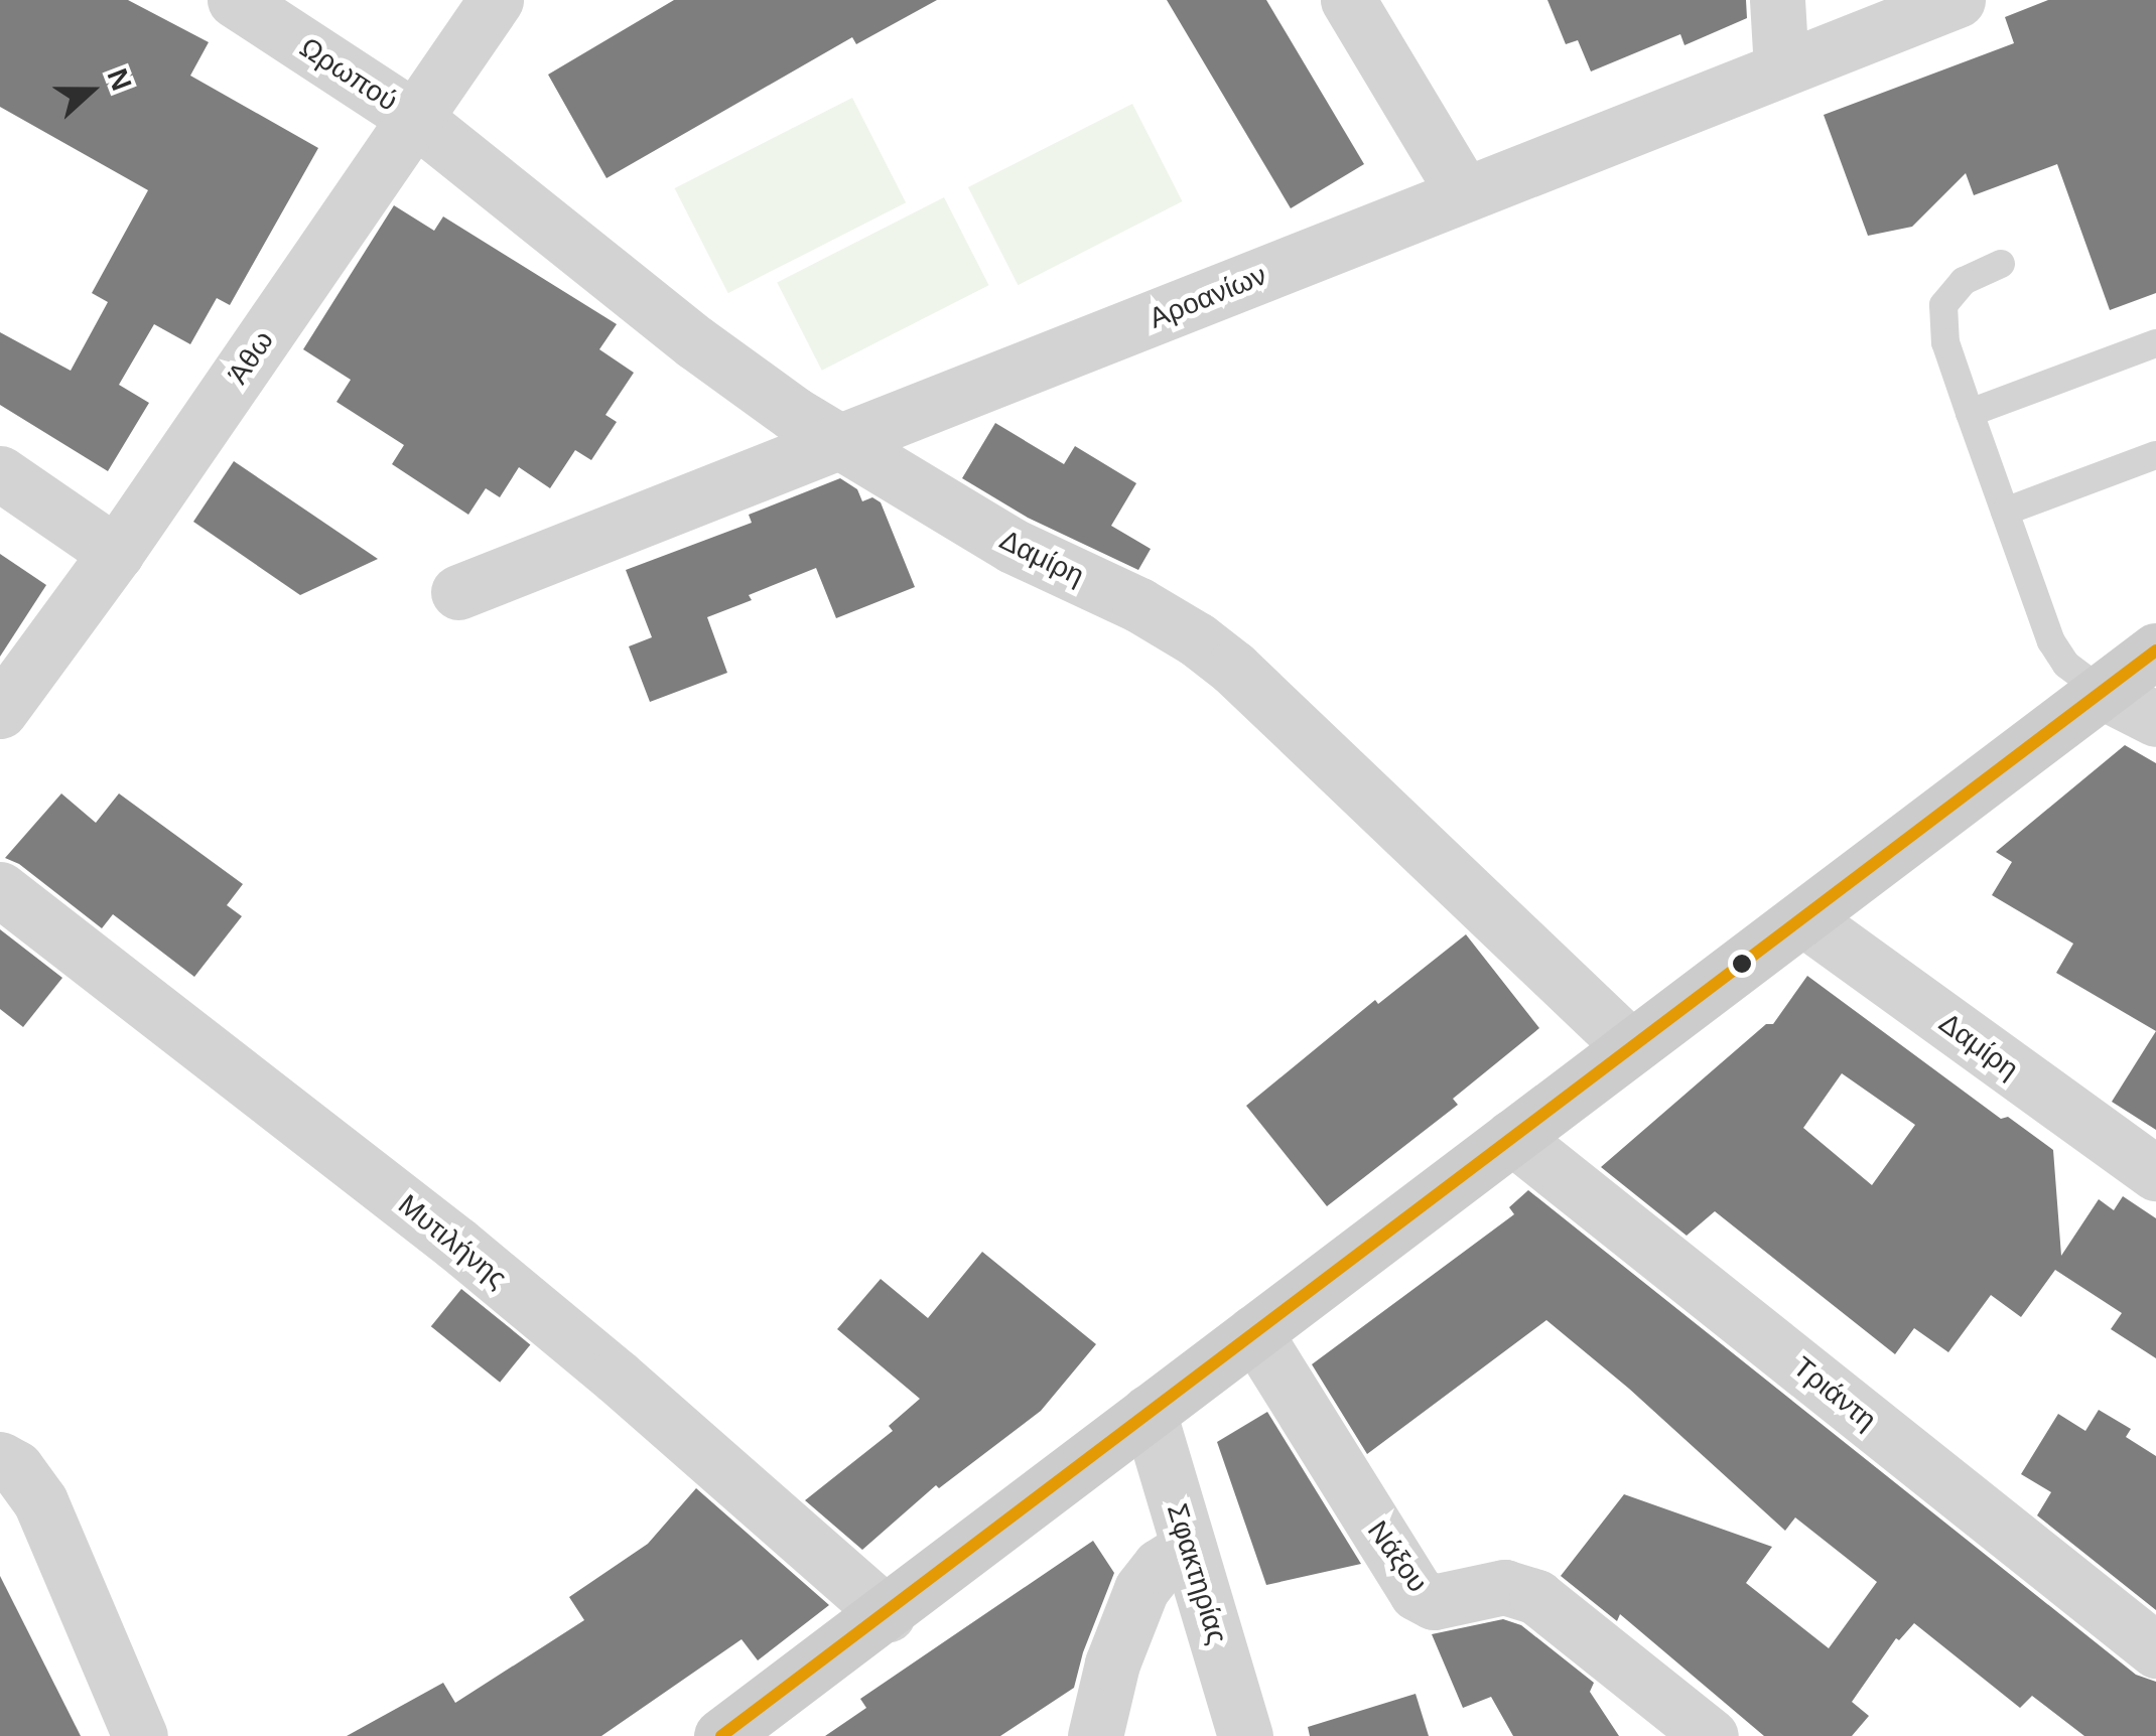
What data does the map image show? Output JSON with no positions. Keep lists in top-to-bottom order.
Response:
{
  "streets": {
    "street": [
      "Ωρωπού",
      "Αροανίων",
      "Άθω",
      "Δαμίρη",
      "Μυτιλήνης",
      "Τριάντη",
      "Νάξου",
      "Σφακτηρίας"
    ]
  },
  "crossings": [
    ["Ωρωπού", "Άθω"],
    ["Ωρωπού", "Δαμίρη"],
    ["Αροανίων", "Δαμίρη"],
    ["Άθω", "Δαμίρη"]
  ],
  "north": "right"
}
